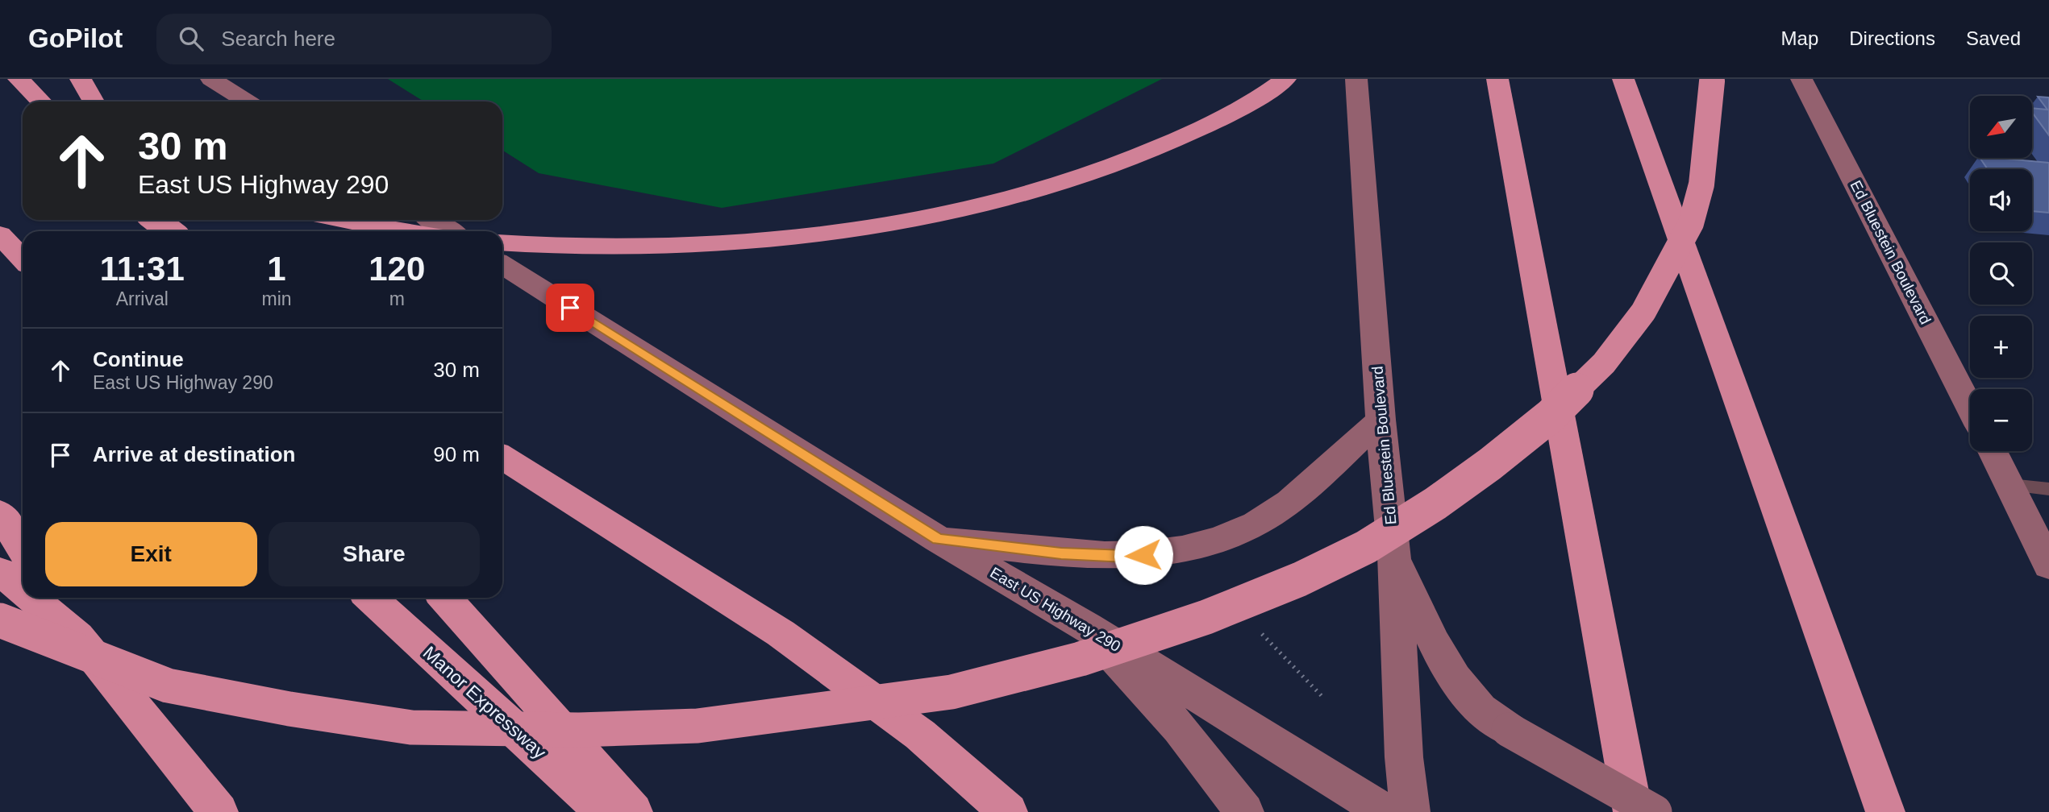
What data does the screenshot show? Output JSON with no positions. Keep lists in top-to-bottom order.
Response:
{
  "streets": {
    "highway": ["Manor Expressway"],
    "main road": ["Ed Bluestein Boulevard", "East US Highway 290"]
  },
  "north": "bottom left",
  "page": {
    "header": "GoPilot",
    "search": "Search here",
    "nav": ["Map", "Directions", "Saved"],
    "map_buttons": ["+", "−"],
    "turn": ["30 m", "East US Highway 290"],
    "eta": [
      "11:31",
      "Arrival",
      "1",
      "min",
      "120",
      "m"
    ],
    "list": [
      {
        "name": "Continue",
        "note": "East US Highway 290",
        "value": "30 m"
      },
      {
        "name": "Arrive at destination",
        "value": "90 m"
      }
    ],
    "buttons": ["Exit", "Share"]
  }
}
